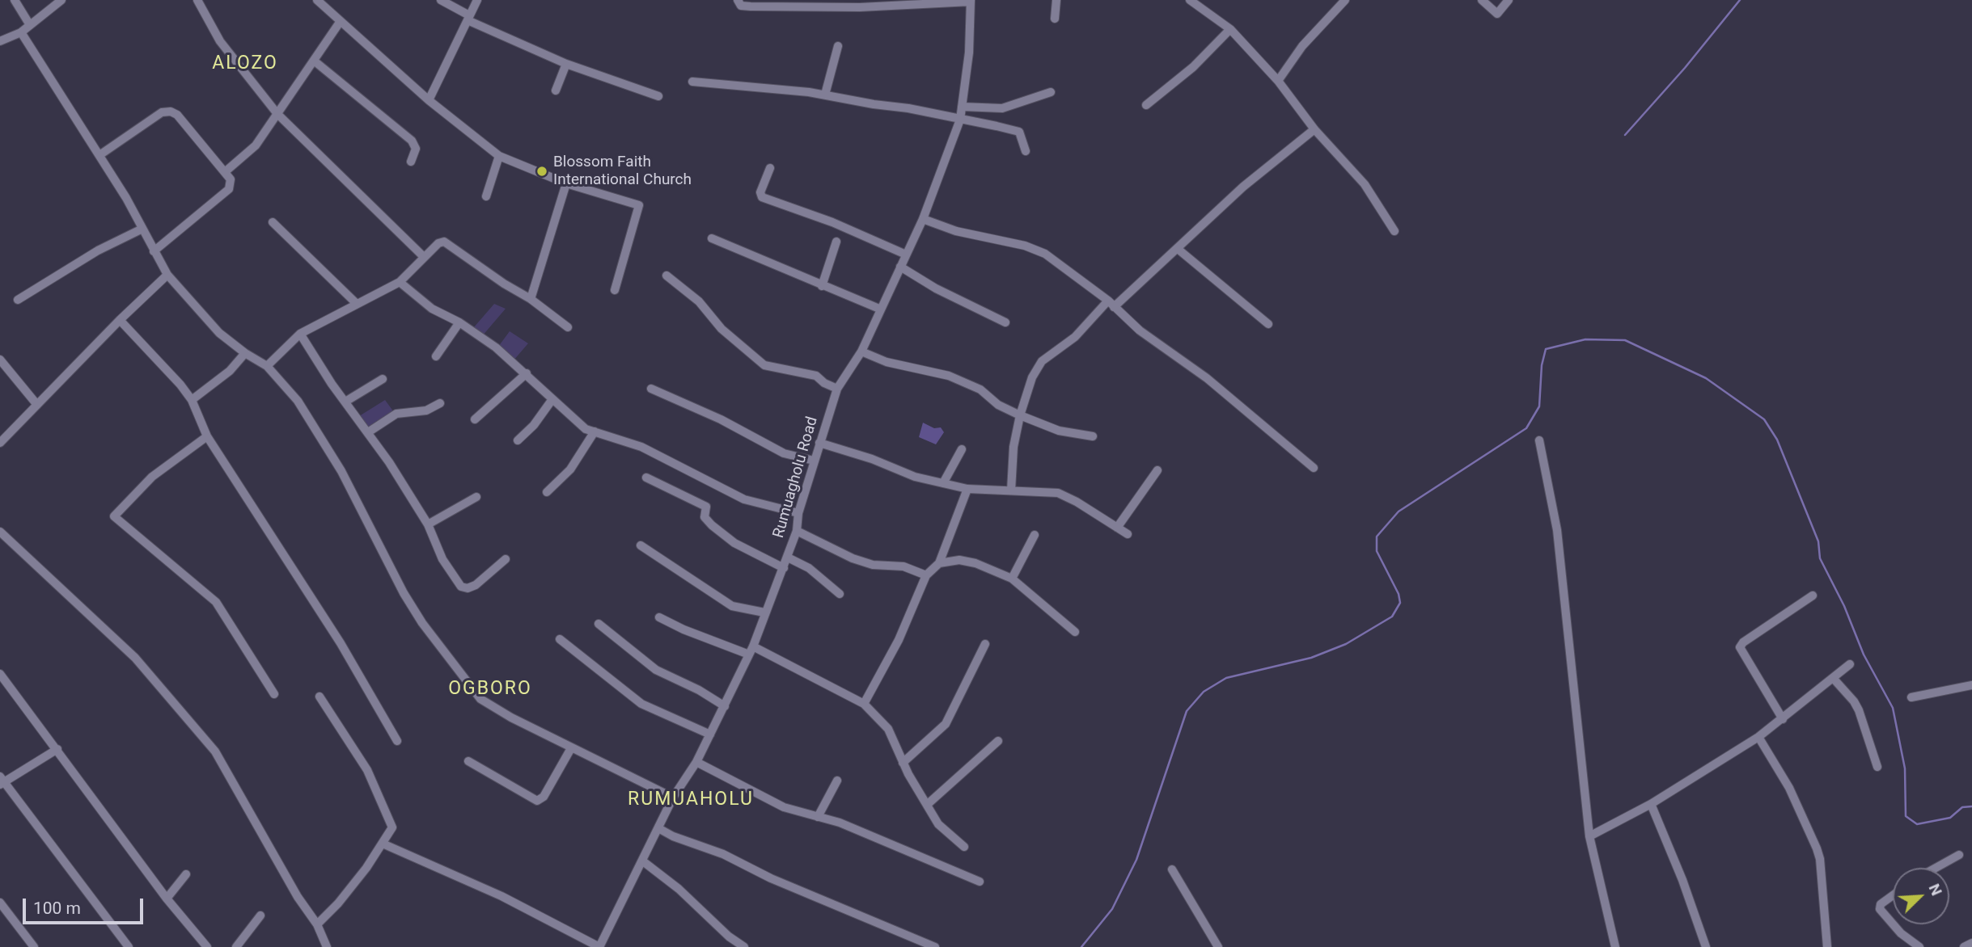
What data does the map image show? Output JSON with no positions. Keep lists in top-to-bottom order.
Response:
{
  "streets": {
    "street": ["Rumuagholu Road"]
  },
  "districts": ["ALOZO", "OGBORO", "RUMUAHOLU"],
  "places": ["Blossom Faith International Church"],
  "scale_bar": "100 m",
  "north": "top right"
}
